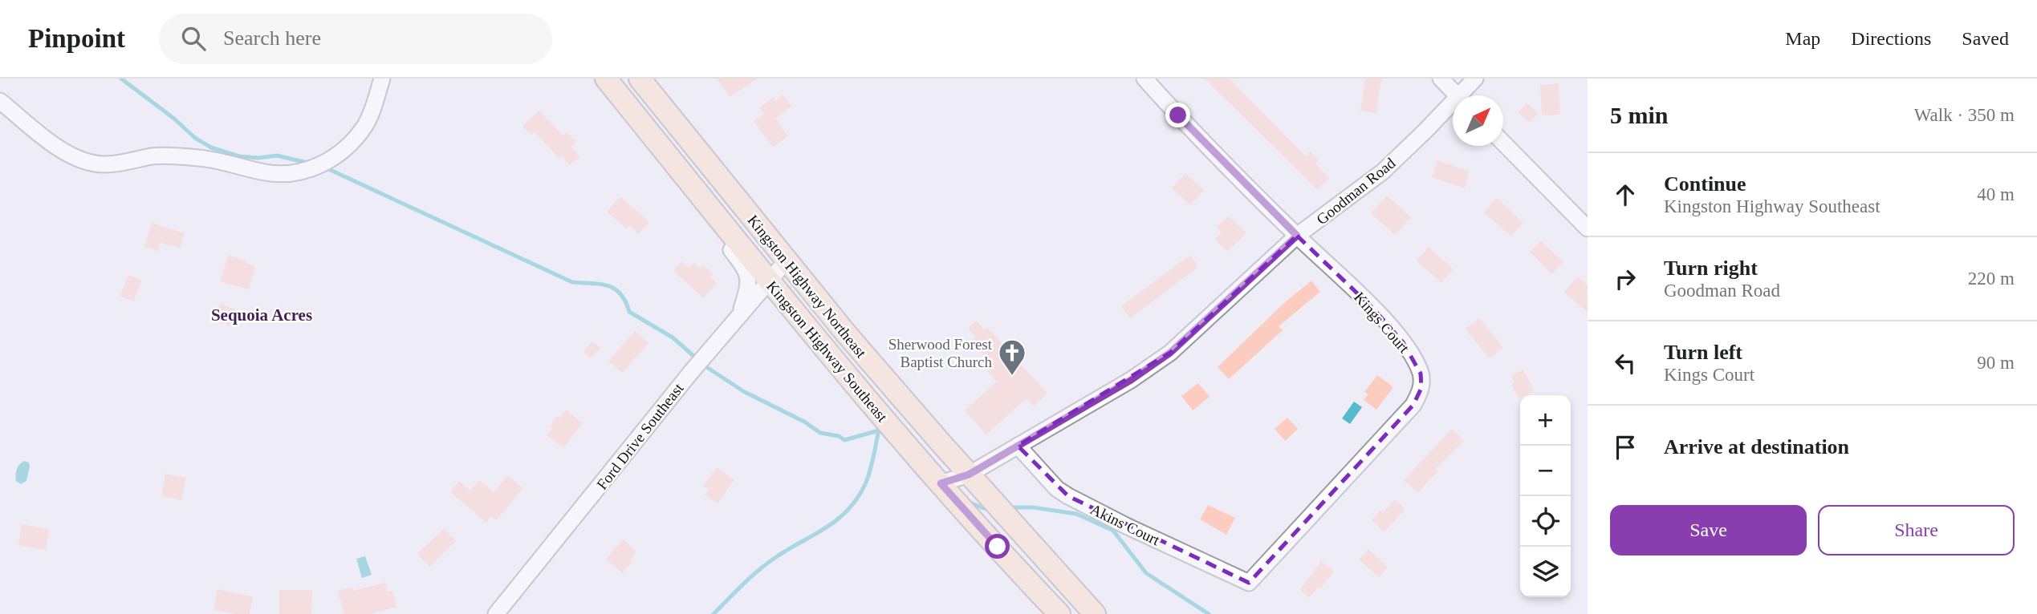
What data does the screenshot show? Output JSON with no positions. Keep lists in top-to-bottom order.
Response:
{
  "streets": {
    "main road": ["Kingston Highway Northeast", "Kingston Highway Southeast"],
    "street": [
      "Goodman Road",
      "Kings Court",
      "Ford Drive Southeast",
      "Akins Court"
    ]
  },
  "crossings": [
    ["Goodman Road", "Kingston Highway Northeast"],
    ["Goodman Road", "Kings Court"],
    ["Goodman Road", "Kingston Highway Southeast"],
    ["Goodman Road", "Akins Court"],
    ["Kingston Highway Northeast", "Ford Drive Southeast"],
    ["Kings Court", "Akins Court"],
    ["Kingston Highway Southeast", "Ford Drive Southeast"]
  ],
  "districts": ["Sequoia Acres"],
  "places": {
    "church": ["Sherwood Forest Baptist Church"]
  },
  "north": "top right",
  "page": {
    "header": "Pinpoint",
    "search": "Search here",
    "nav": ["Map", "Directions", "Saved"],
    "heading": ["5 min", "Walk · 350 m"],
    "list": [
      ["Continue", "Kingston Highway Southeast", "40 m"],
      ["Turn right", "Goodman Road", "220 m"],
      ["Turn left", "Kings Court", "90 m"],
      "Arrive at destination"
    ],
    "map_buttons": ["+", "−"],
    "buttons": ["Save", "Share"]
  }
}
